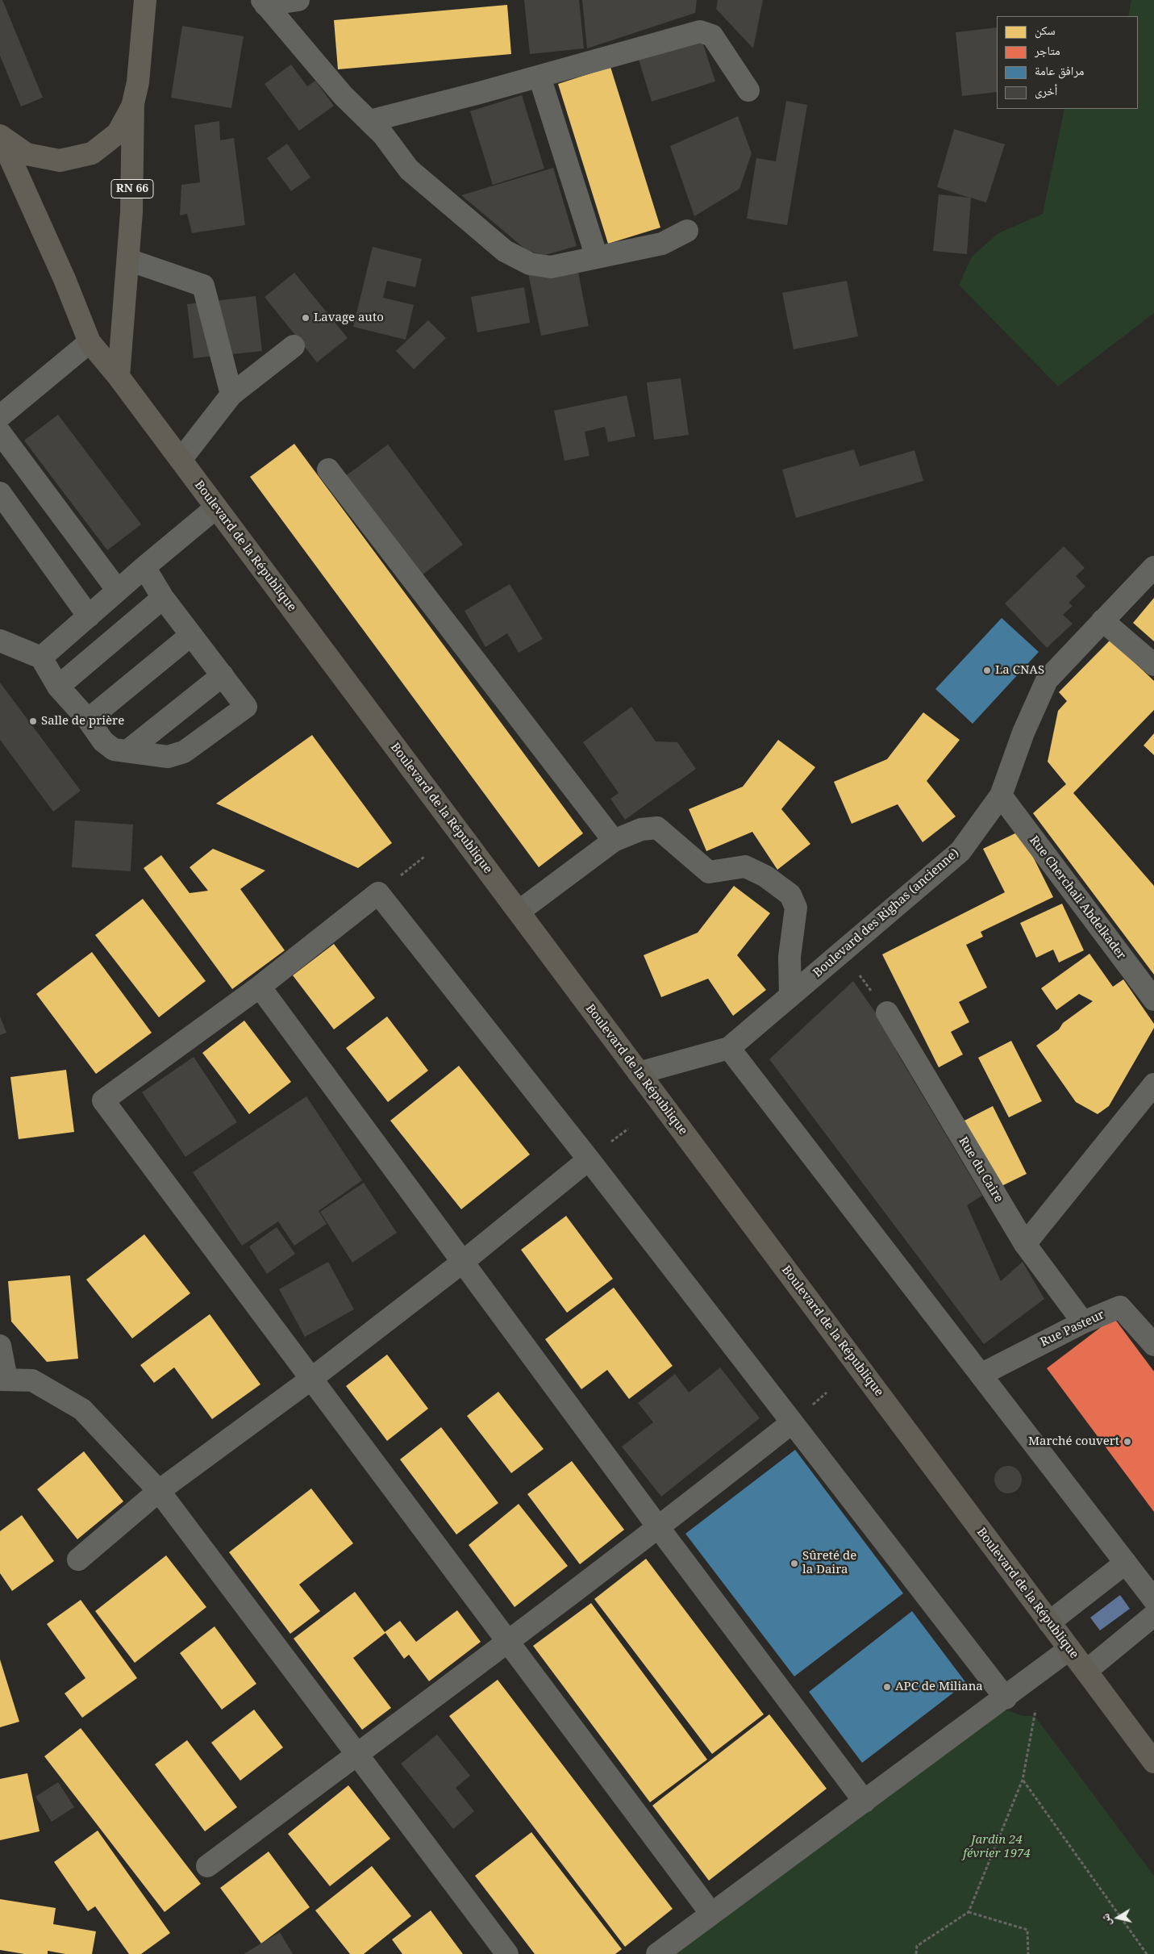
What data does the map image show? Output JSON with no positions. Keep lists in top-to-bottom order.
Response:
{
  "streets": {
    "main road": ["RN 66", "Boulevard de la République"],
    "street": [
      "Rue Cherchali Abdelkader",
      "Boulevard des Righas (ancienne)",
      "Rue du Caire",
      "Rue Pasteur"
    ]
  },
  "crossings": [
    ["RN 66", "Boulevard de la République"],
    ["Boulevard de la République", "Boulevard des Righas (ancienne)"],
    ["Rue Cherchali Abdelkader", "Boulevard des Righas (ancienne)"],
    ["Rue du Caire", "Rue Pasteur"]
  ],
  "parks": ["Jardin 24 février 1974"],
  "places": [
    "Lavage auto",
    "La CNAS",
    "Salle de prière",
    "Marché couvert",
    "Sûreté de la Daira",
    "APC de Miliana"
  ],
  "legend": [
    "سكن",
    "متاجر",
    "مرافق عامة",
    "أخرى"
  ],
  "north": "left"
}
